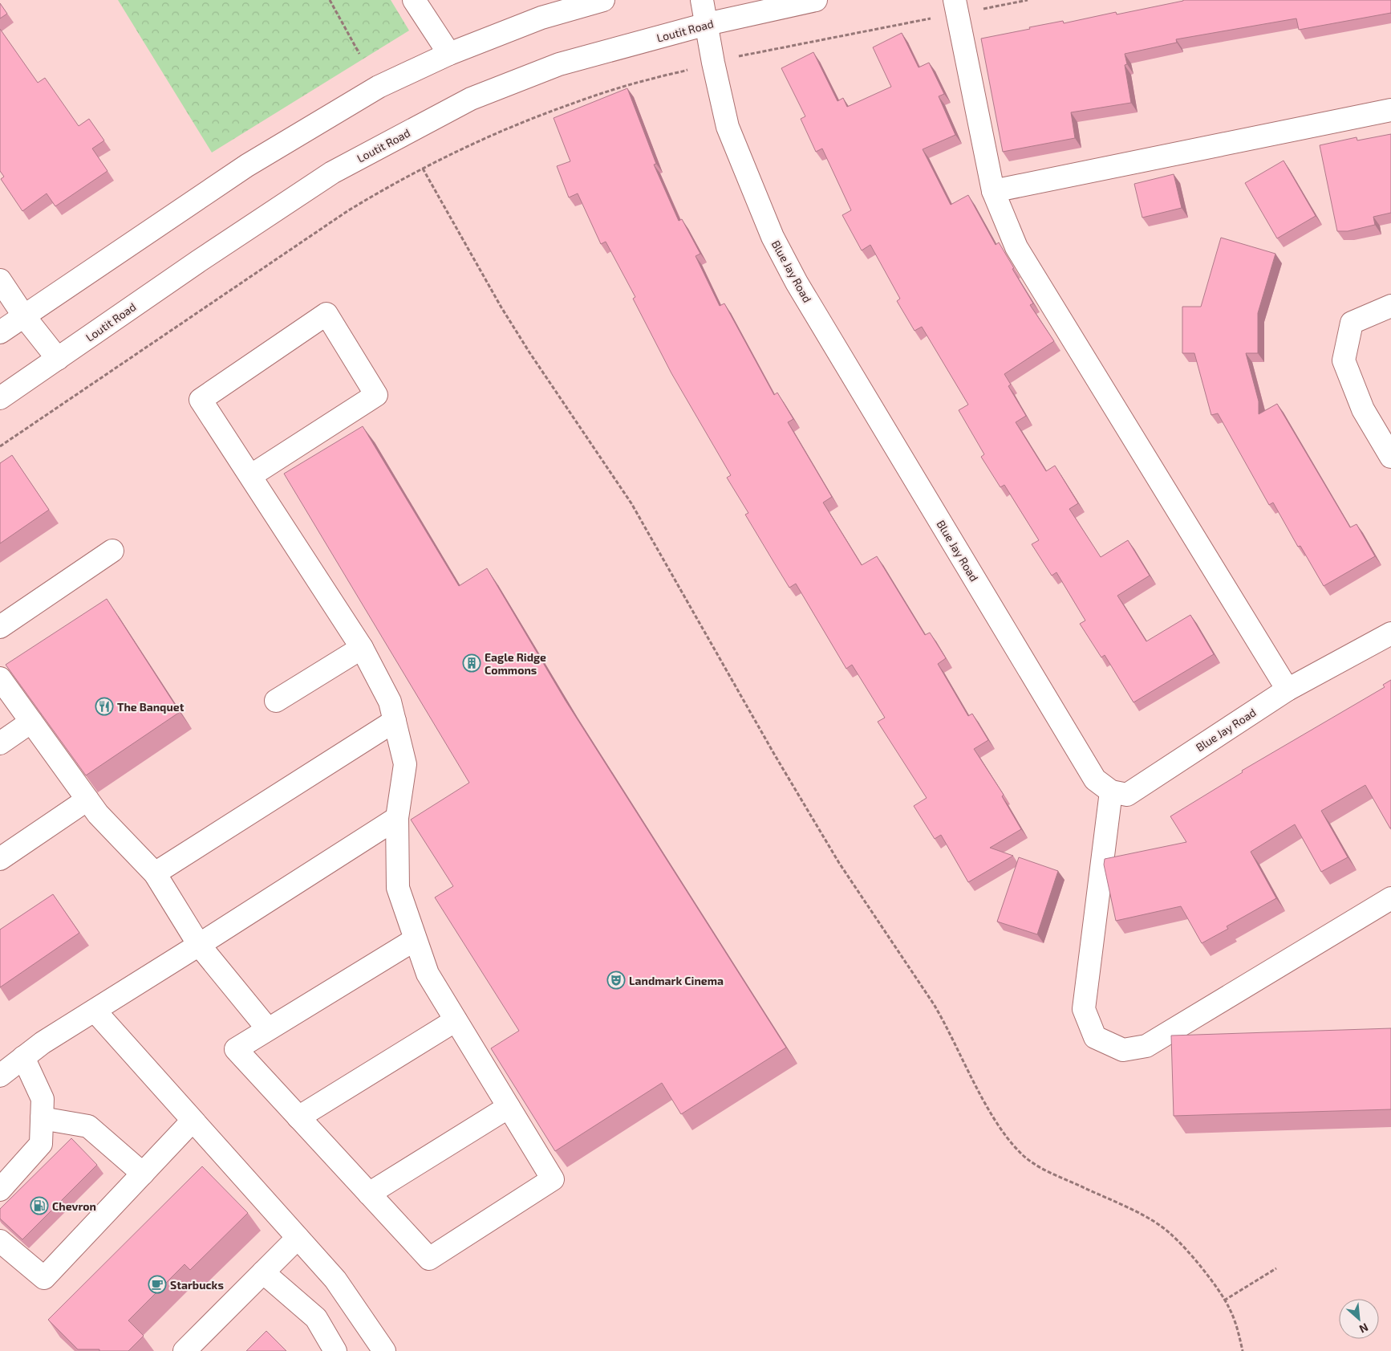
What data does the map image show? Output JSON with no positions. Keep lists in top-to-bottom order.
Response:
{
  "streets": {
    "street": ["Loutit Road", "Blue Jay Road"]
  },
  "crossings": [
    ["Loutit Road", "Blue Jay Road"]
  ],
  "places": {
    "building": ["Eagle Ridge Commons"],
    "restaurant": ["The Banquet"],
    "theatre": ["Landmark Cinema"],
    "fuel station": ["Chevron"],
    "cafe": ["Starbucks"]
  },
  "north": "bottom right"
}
